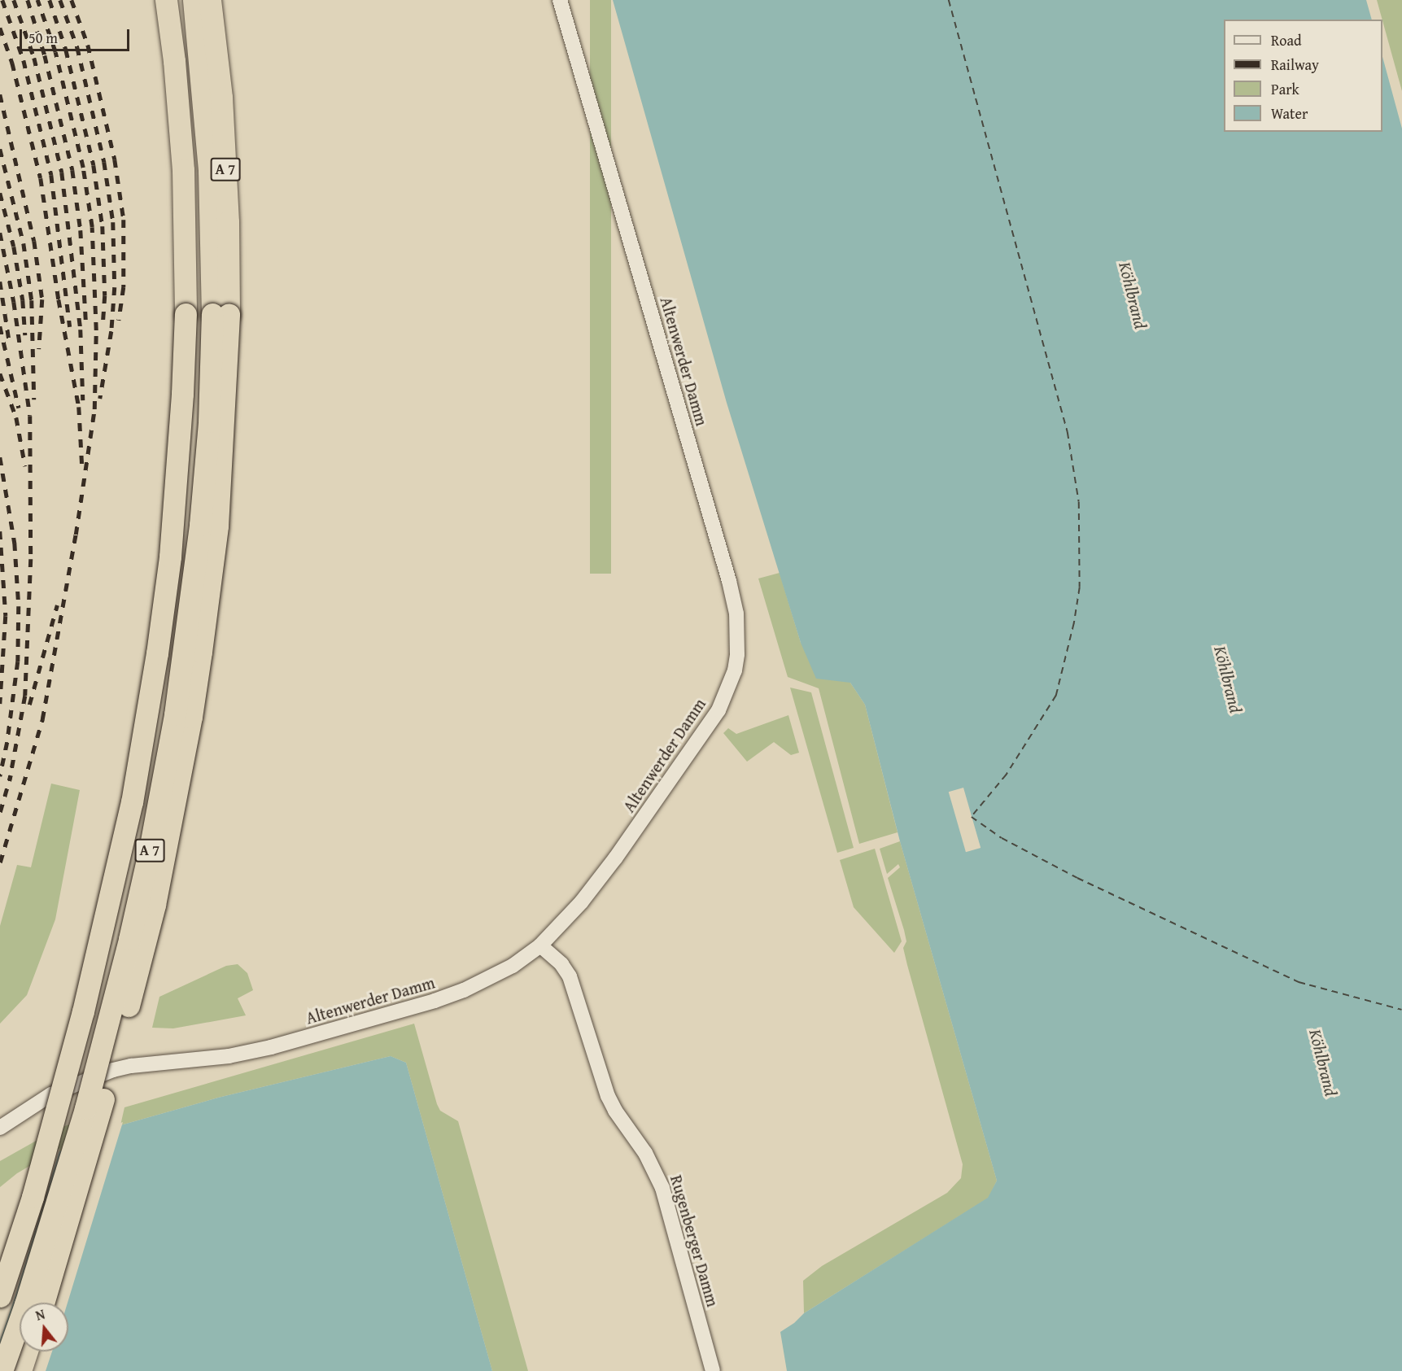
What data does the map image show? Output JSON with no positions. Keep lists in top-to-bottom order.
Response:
{
  "streets": {
    "highway": ["A 7"],
    "street": ["Altenwerder Damm", "Rugenberger Damm"]
  },
  "crossings": [
    ["Altenwerder Damm", "Rugenberger Damm"]
  ],
  "water": ["Köhlbrand"],
  "legend": [
    "Road",
    "Railway",
    "Park",
    "Water"
  ],
  "scale_bar": "50 m",
  "north": "top"
}
